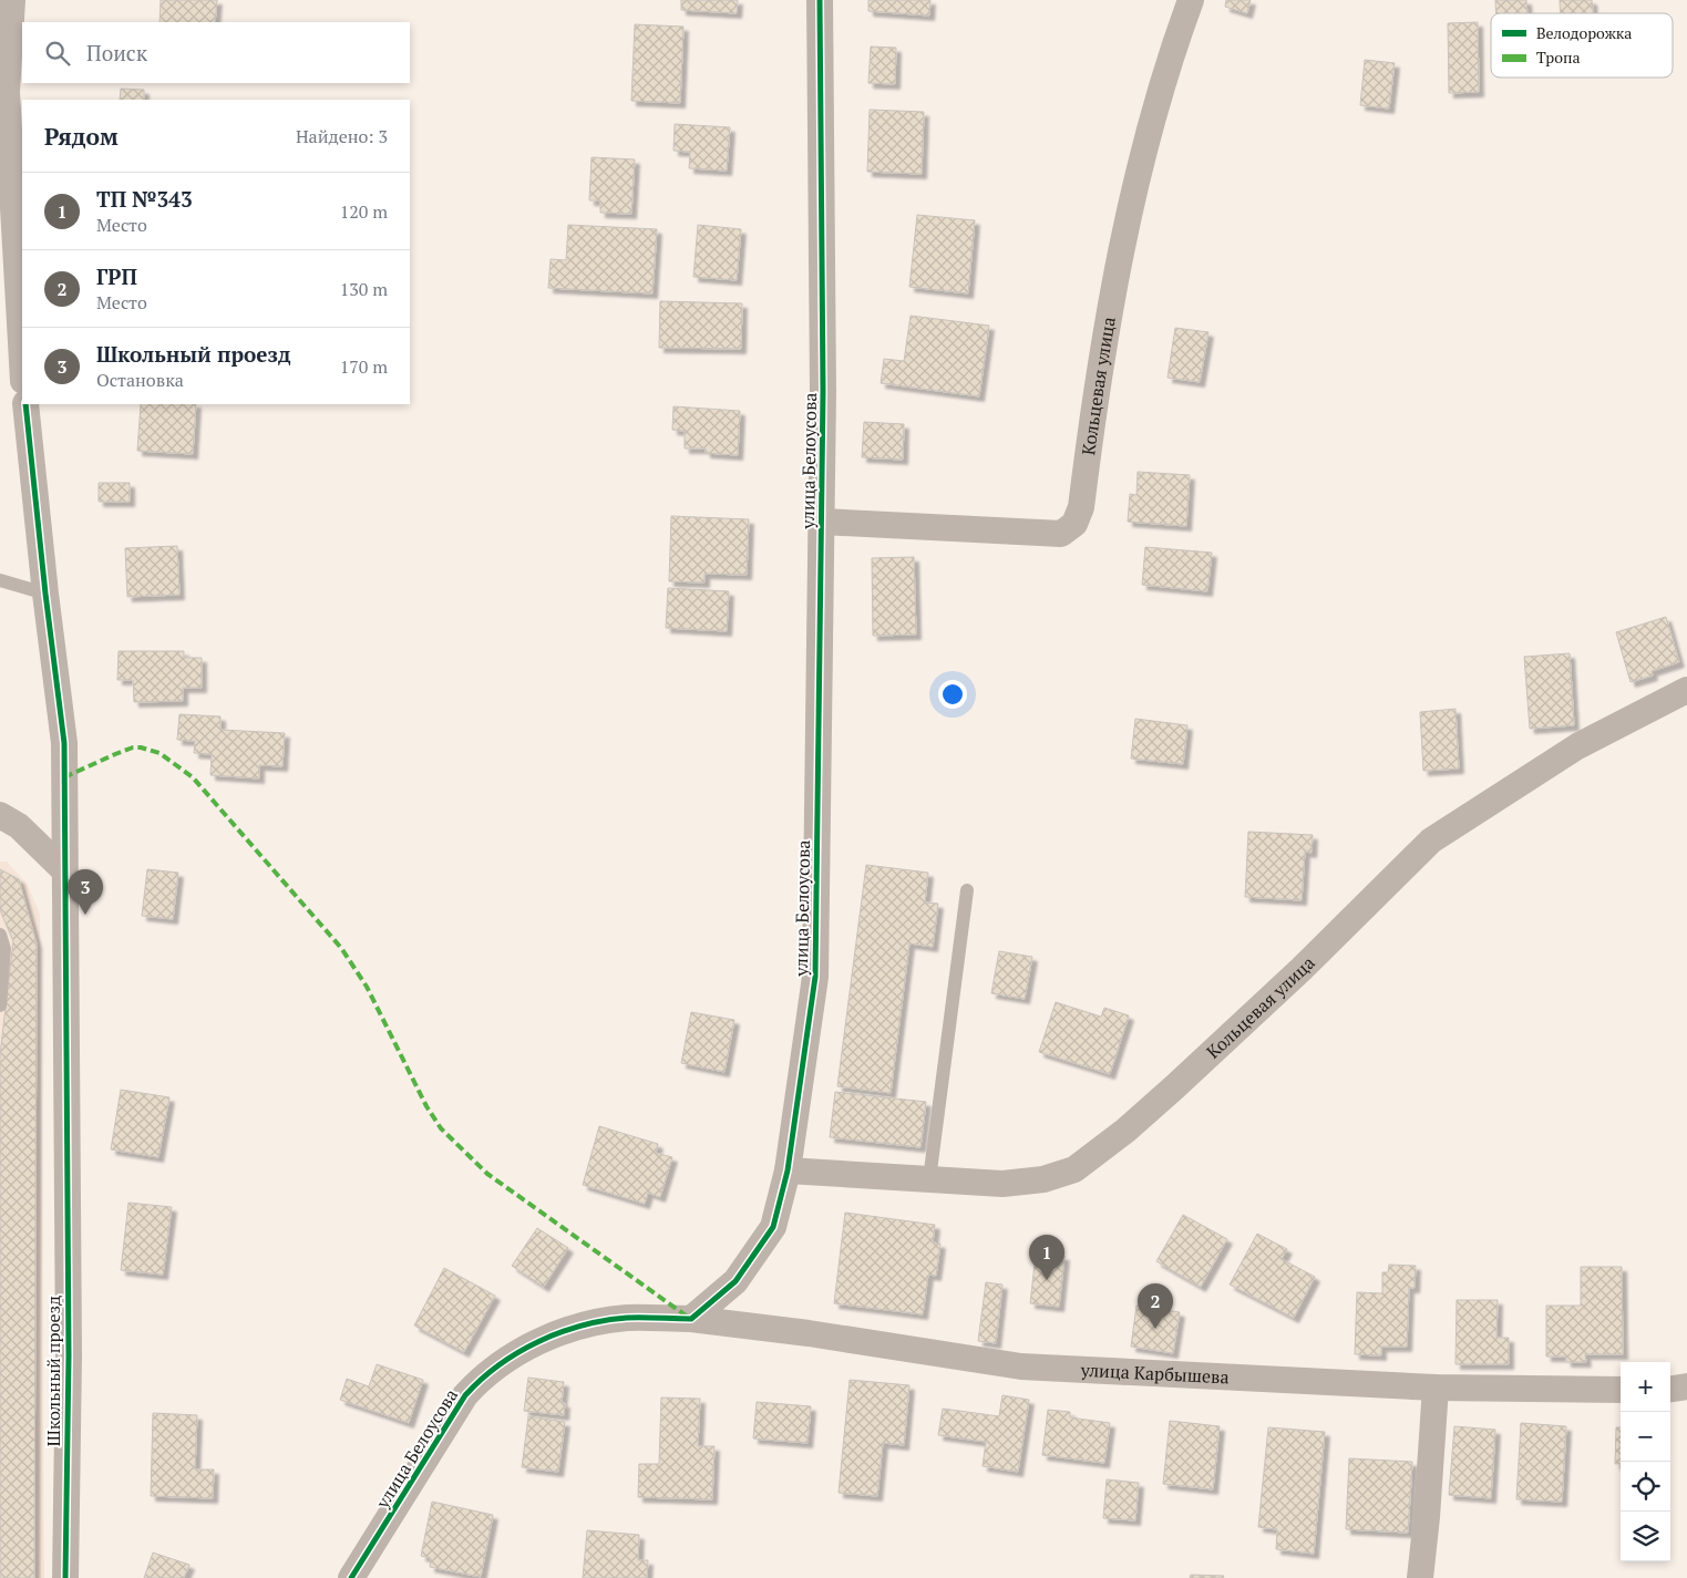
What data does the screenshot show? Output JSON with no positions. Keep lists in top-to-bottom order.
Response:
{
  "streets": {
    "street": [
      "Кольцевая улица",
      "улица Белоусова",
      "Школьный проезд",
      "улица Карбышева"
    ]
  },
  "crossings": [
    ["Кольцевая улица", "улица Белоусова"],
    ["улица Белоусова", "улица Карбышева"]
  ],
  "legend": ["Велодорожка", "Тропа"],
  "page": {
    "search": "Поиск",
    "heading": ["Рядом", "Найдено: 3"],
    "list": [
      {
        "mark": "1",
        "name": "ТП №343",
        "note": "Место",
        "value": "120 m"
      },
      {
        "mark": "2",
        "name": "ГРП",
        "note": "Место",
        "value": "130 m"
      },
      {
        "mark": "3",
        "name": "Школьный проезд",
        "note": "Остановка",
        "value": "170 m"
      }
    ],
    "pins": ["3", "1", "2"],
    "map_buttons": ["+", "−"]
  }
}
